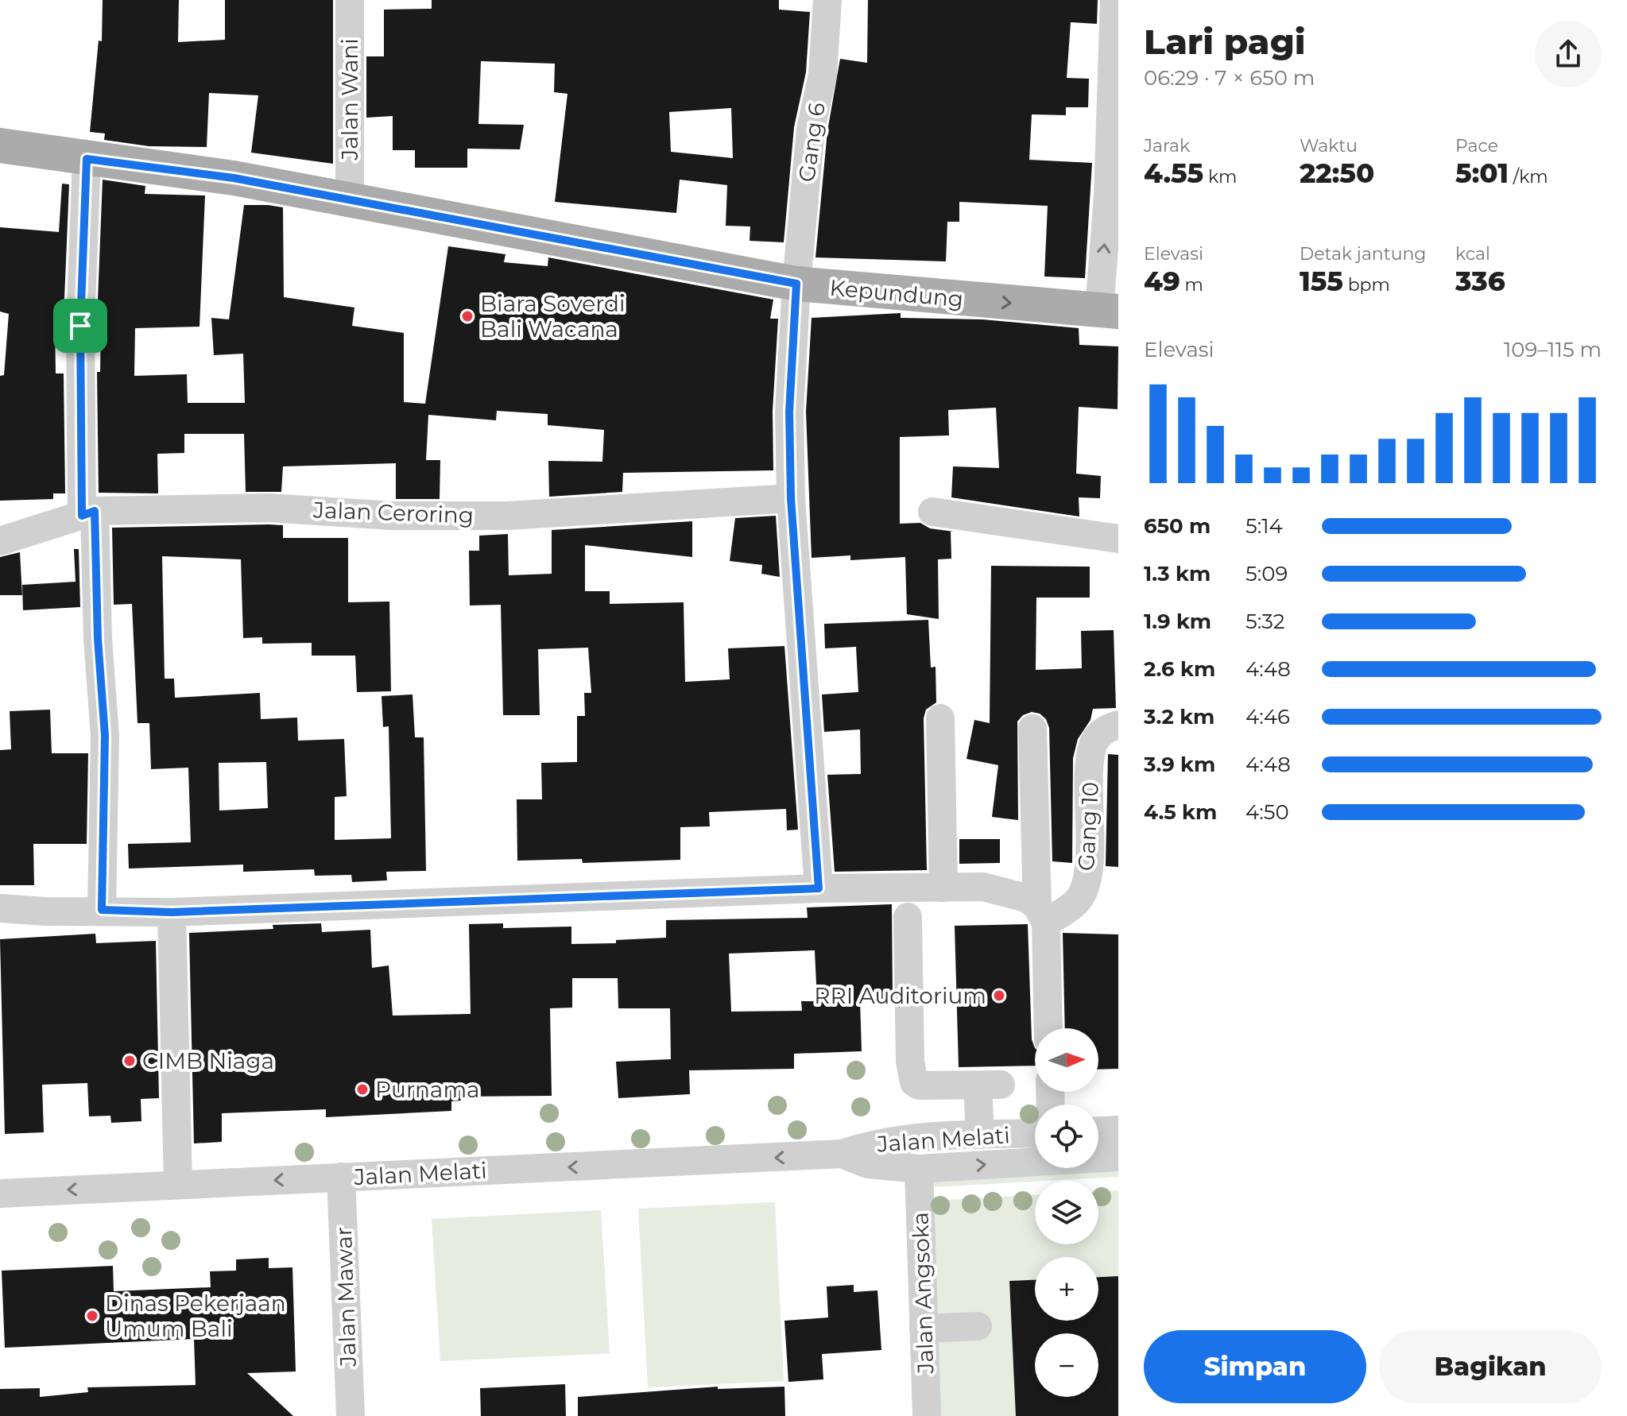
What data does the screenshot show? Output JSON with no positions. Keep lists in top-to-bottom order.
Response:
{
  "streets": {
    "main road": ["Kepundung"],
    "street": [
      "Jalan Wani",
      "Gang 6",
      "Jalan Ceroring",
      "Gang 10",
      "Jalan Melati",
      "Jalan Angsoka",
      "Jalan Mawar"
    ]
  },
  "crossings": [
    ["Jalan Wani", "Kepundung"],
    ["Gang 6", "Kepundung"],
    ["Gang 6", "Jalan Ceroring"],
    ["Jalan Melati", "Jalan Angsoka"],
    ["Jalan Melati", "Jalan Mawar"]
  ],
  "places": [
    "Biara Soverdi Bali Wacana",
    "RRI Auditorium",
    "CIMB Niaga",
    "Purnama",
    "Dinas Pekerjaan Umum Bali"
  ],
  "north": "right",
  "page": {
    "heading": ["Lari pagi", "06:29 · 7 × 650 m"],
    "stats": [
      ["Jarak", "4.55 km"],
      ["Waktu", "22:50"],
      ["Pace", "5:01 /km"],
      ["Elevasi", "49 m"],
      ["Detak jantung", "155 bpm"],
      ["kcal", "336"]
    ],
    "chart": ["Elevasi", "109–115 m"],
    "list": [
      {
        "name": "650 m",
        "note": "5:14"
      },
      {
        "name": "1.3 km",
        "note": "5:09"
      },
      {
        "name": "1.9 km",
        "note": "5:32"
      },
      {
        "name": "2.6 km",
        "note": "4:48"
      },
      {
        "name": "3.2 km",
        "note": "4:46"
      },
      {
        "name": "3.9 km",
        "note": "4:48"
      },
      {
        "name": "4.5 km",
        "note": "4:50"
      }
    ],
    "map_buttons": ["+", "−"],
    "buttons": ["Simpan", "Bagikan"]
  }
}
